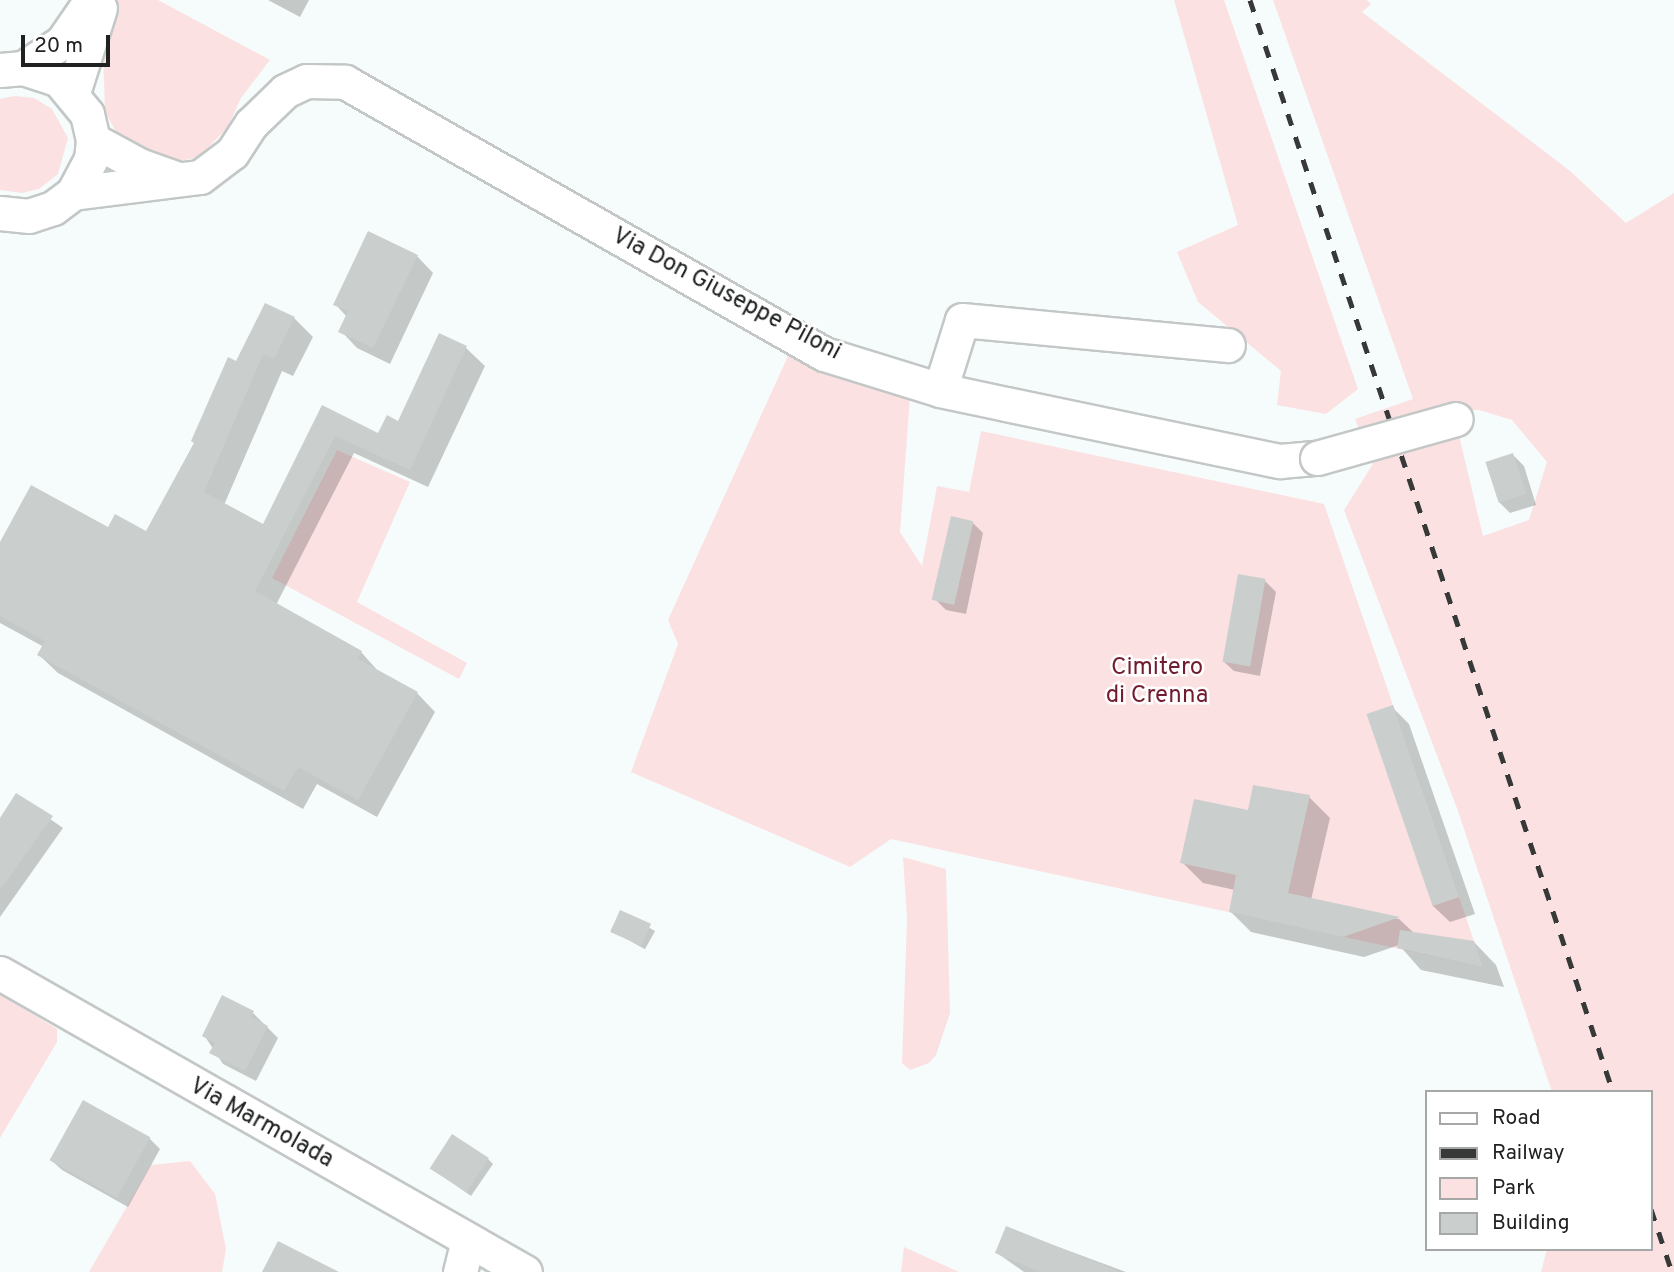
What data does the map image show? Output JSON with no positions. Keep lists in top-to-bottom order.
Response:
{
  "streets": {
    "street": ["Via Don Giuseppe Piloni", "Via Marmolada"]
  },
  "parks": ["Cimitero di Crenna"],
  "legend": [
    "Road",
    "Railway",
    "Park",
    "Building"
  ],
  "scale_bar": "20 m"
}
